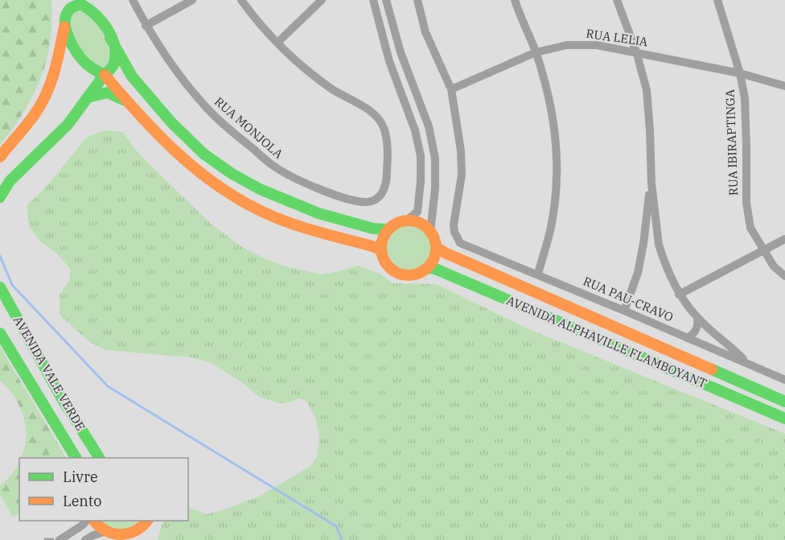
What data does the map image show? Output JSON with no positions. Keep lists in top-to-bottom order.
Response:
{
  "streets": {
    "street": [
      "RUA LELIA",
      "RUA MONJOLA",
      "RUA IBIRAPTINGA",
      "RUA PAU-CRAVO",
      "AVENIDA ALPHAVILLE FLAMBOYANT",
      "AVENIDA VALE VERDE"
    ]
  },
  "crossings": [
    ["RUA LELIA", "RUA IBIRAPTINGA"],
    ["RUA LELIA", "RUA PAU-CRAVO"]
  ],
  "legend": ["Livre", "Lento"]
}
